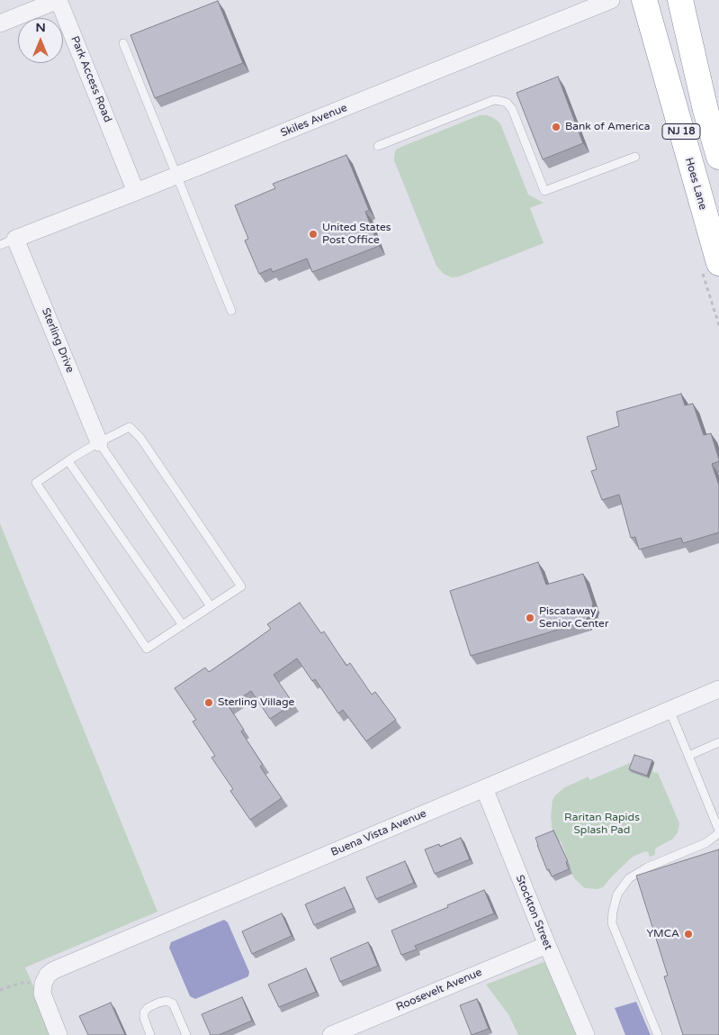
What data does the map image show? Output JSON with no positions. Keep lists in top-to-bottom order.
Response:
{
  "streets": {
    "highway": ["NJ 18", "Hoes Lane"],
    "street": [
      "Park Access Road",
      "Skiles Avenue",
      "Sterling Drive",
      "Buena Vista Avenue",
      "Stockton Street",
      "Roosevelt Avenue"
    ]
  },
  "crossings": [
    ["Park Access Road", "Skiles Avenue"],
    ["Skiles Avenue", "Sterling Drive"],
    ["Buena Vista Avenue", "Stockton Street"],
    ["Stockton Street", "Roosevelt Avenue"]
  ],
  "parks": ["Raritan Rapids Splash Pad"],
  "places": [
    "Bank of America",
    "United States Post Office",
    "Piscataway Senior Center",
    "Sterling Village",
    "YMCA"
  ],
  "north": "top"
}
